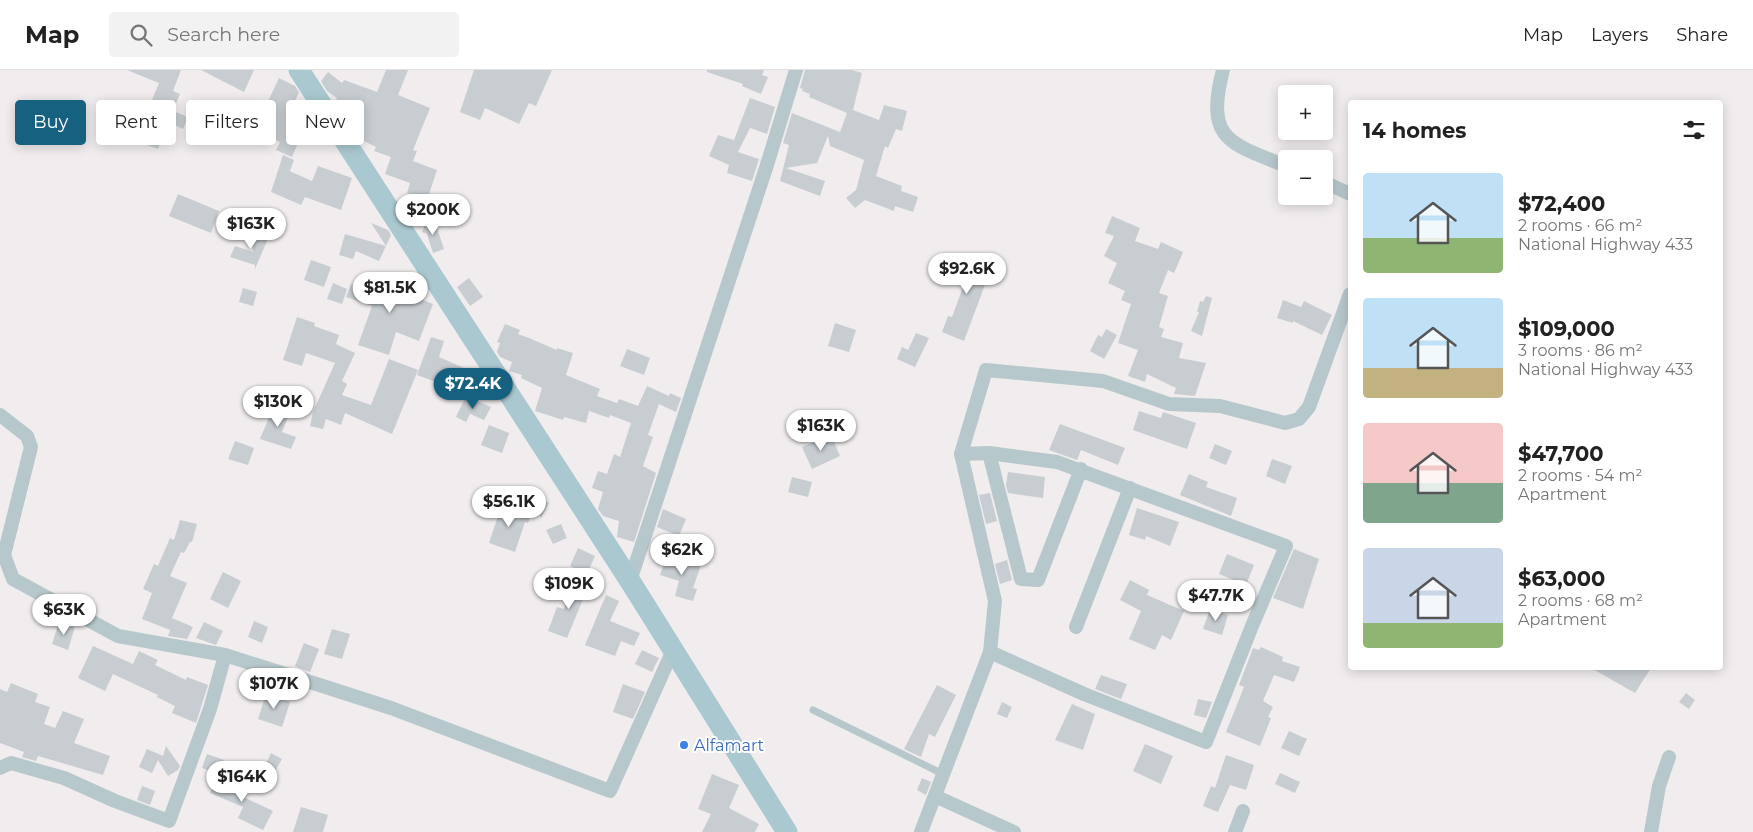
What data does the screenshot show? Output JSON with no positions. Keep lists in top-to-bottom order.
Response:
{
  "places": ["Alfamart"],
  "page": {
    "header": "Map",
    "search": "Search here",
    "nav": ["Map", "Layers", "Share"],
    "map_buttons": ["+", "−"],
    "chip": [
      "Buy",
      "Rent",
      "Filters",
      "New"
    ],
    "heading": "14 homes",
    "list": [
      {
        "name": "$72,400",
        "note": "2 rooms · 66 m² · National Highway 433"
      },
      {
        "name": "$109,000",
        "note": "3 rooms · 86 m² · National Highway 433"
      },
      {
        "name": "$47,700",
        "note": "2 rooms · 54 m² · Apartment"
      },
      {
        "name": "$63,000",
        "note": "2 rooms · 68 m² · Apartment"
      }
    ],
    "price": [
      "$200K",
      "$163K",
      "$92.6K",
      "$81.5K",
      "$72.4K",
      "$130K",
      "$163K",
      "$56.1K",
      "$62K",
      "$109K",
      "$47.7K",
      "$63K",
      "$107K",
      "$164K"
    ]
  }
}
